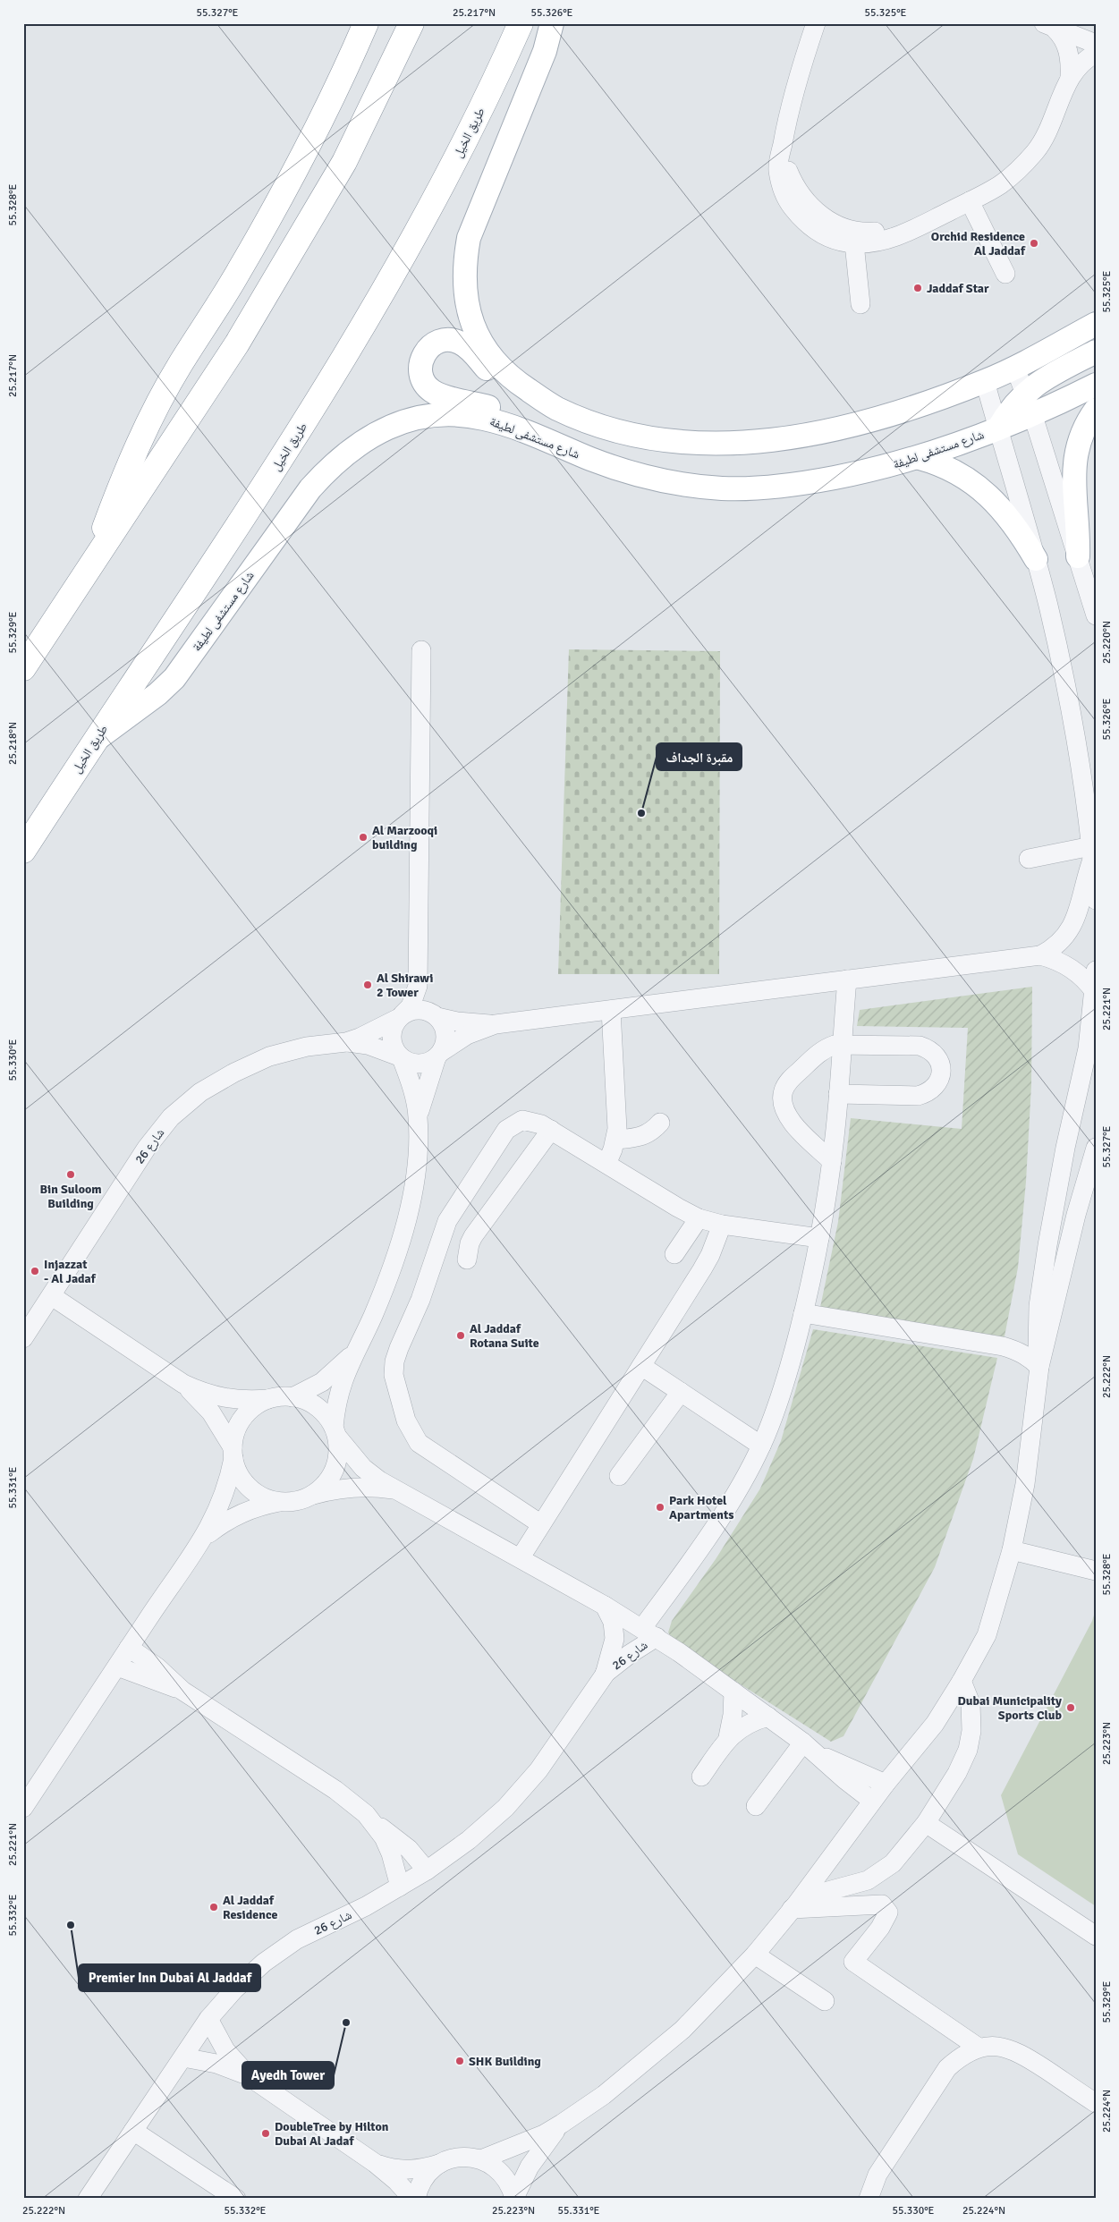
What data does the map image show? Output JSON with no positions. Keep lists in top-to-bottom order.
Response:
{
  "streets": {
    "highway": ["طريق الخيل"],
    "main road": ["شارع مستشفى لطيفة"],
    "street": ["شارع 26"]
  },
  "crossings": [
    ["طريق الخيل", "شارع مستشفى لطيفة"]
  ],
  "places": [
    "Orchid Residence Al Jaddaf",
    "Jaddaf Star",
    "مقبرة الجداف",
    "Al Marzooqi building",
    "Al Shirawi 2 Tower",
    "Bin Suloom Building",
    "Injazzat - Al Jadaf",
    "Al Jaddaf Rotana Suite",
    "Park Hotel Apartments",
    "Dubai Municipality Sports Club",
    "Al Jaddaf Residence",
    "Premier Inn Dubai Al Jaddaf",
    "Ayedh Tower",
    "SHK Building",
    "DoubleTree by Hilton Dubai Al Jadaf"
  ],
  "coordinates": [
    "55.327°E",
    "25.217°N",
    "55.326°E",
    "55.325°E",
    "55.328°E",
    "55.329°E",
    "25.220°N",
    "25.218°N",
    "25.221°N",
    "55.330°E",
    "25.222°N",
    "55.331°E",
    "25.223°N",
    "55.332°E",
    "25.224°N"
  ]
}
